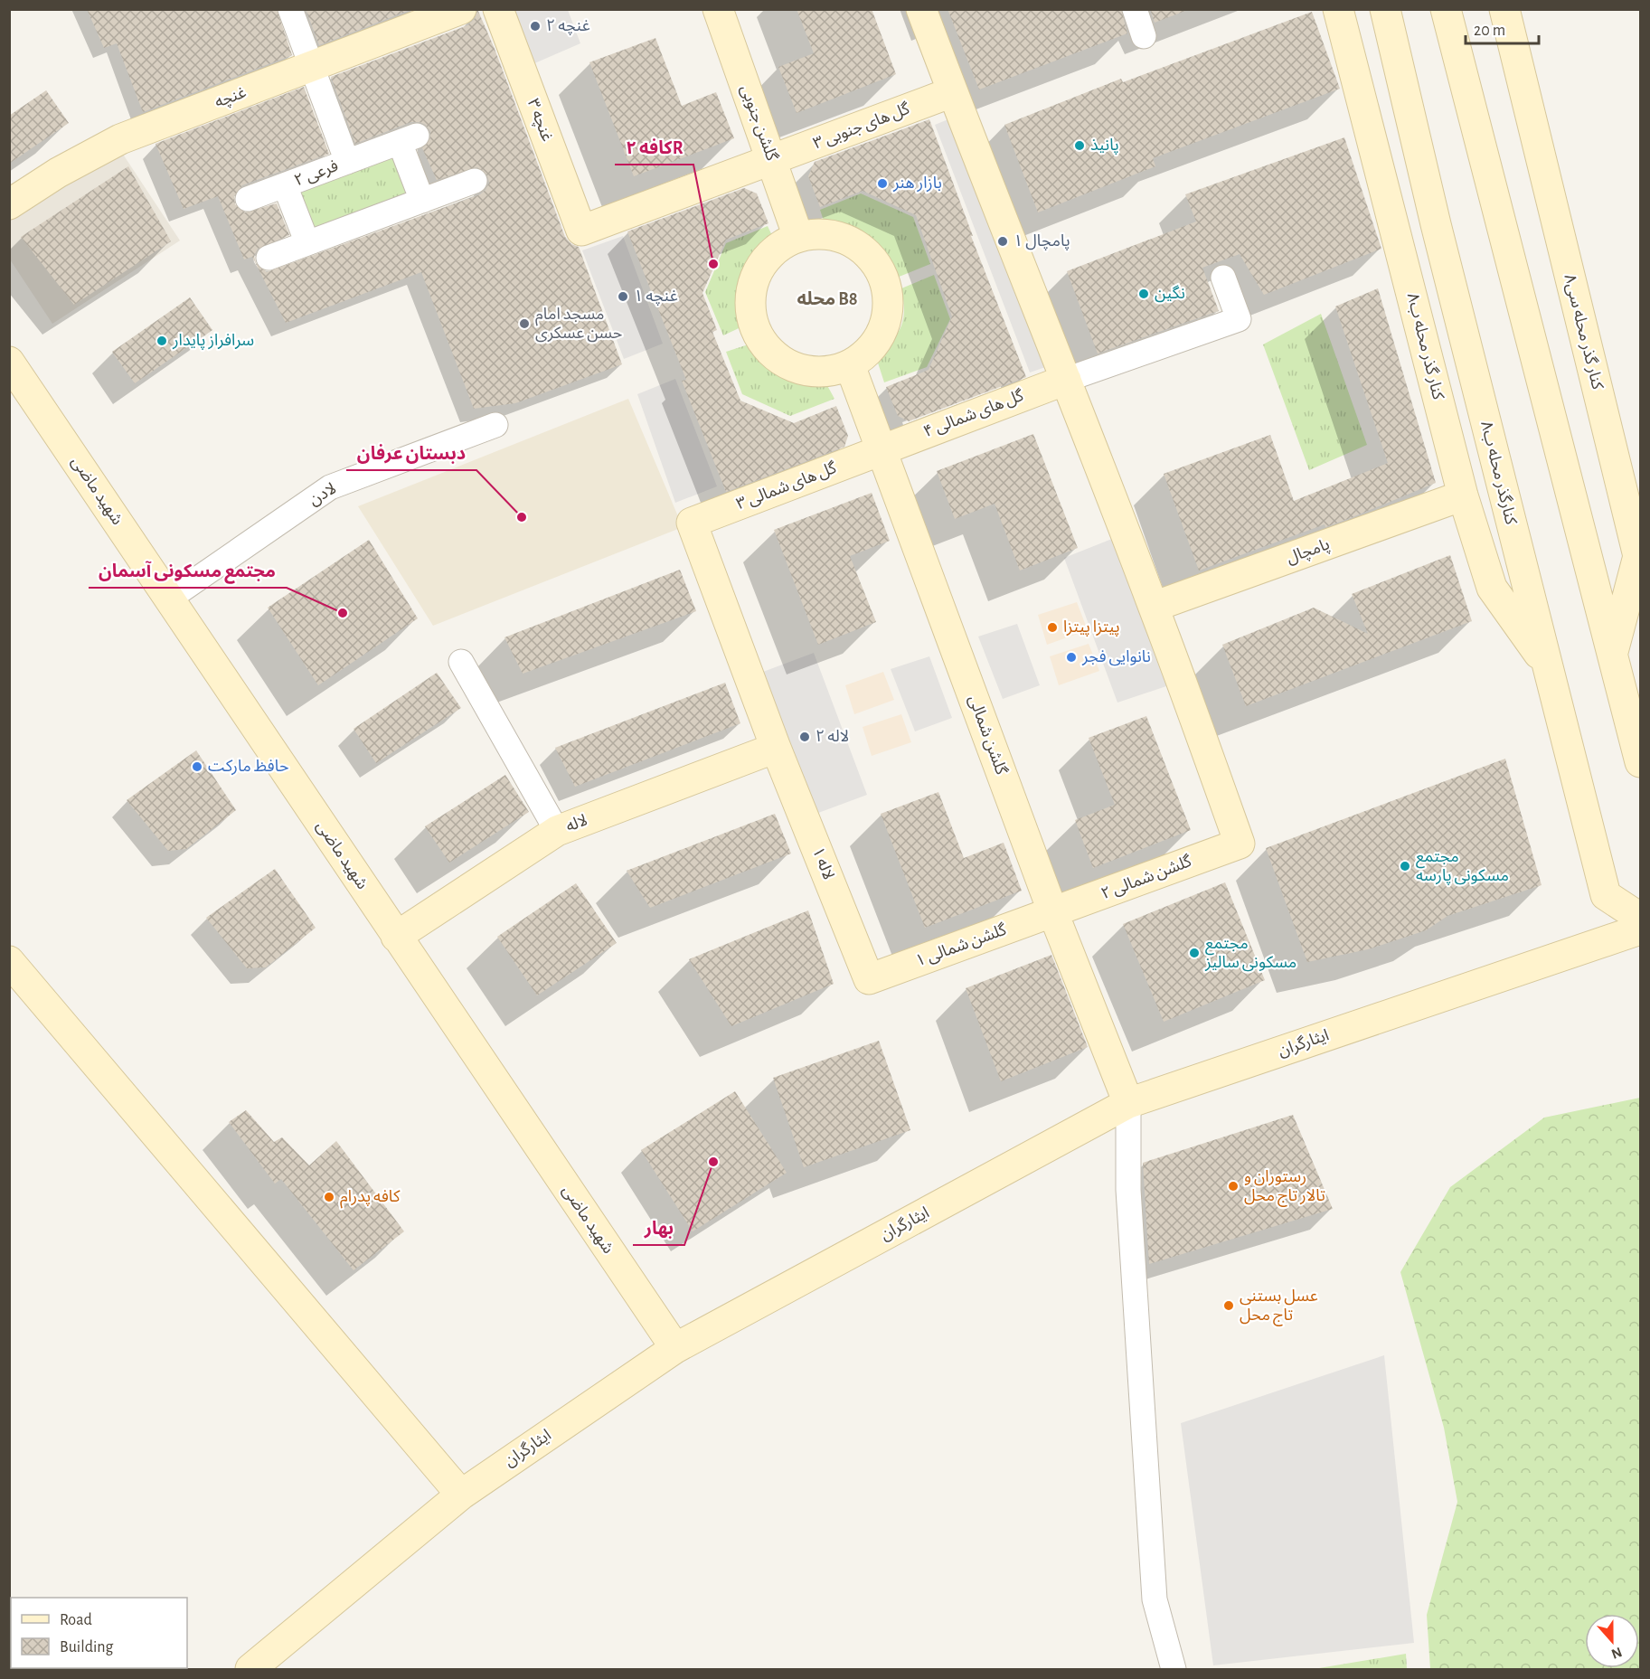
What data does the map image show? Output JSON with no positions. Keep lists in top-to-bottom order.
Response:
{
  "streets": {
    "street": [
      "غنچه",
      "غنچه ۳",
      "گلشن جنوبی",
      "گل های جنوبی ۳",
      "فرعی ۲",
      "کنار گذر محله سی۸",
      "کنار گذر محله ب۸",
      "گل های شمالی ۴",
      "کنارگذر محله ب۸",
      "گل های شمالی ۳",
      "شهید ماضی",
      "لادن",
      "پامچال",
      "گلشن شمالی",
      "لاله",
      "لاله ۱",
      "گلشن شمالی ۲",
      "گلشن شمالی ۱",
      "ایثارگران"
    ]
  },
  "crossings": [
    ["غنچه ۳", "گل های جنوبی ۳"],
    ["گلشن جنوبی", "گل های جنوبی ۳"],
    ["گلشن جنوبی", "گلشن شمالی"],
    ["کنار گذر محله ب۸", "کنارگذر محله ب۸"],
    ["کنار گذر محله ب۸", "پامچال"],
    ["گل های شمالی ۴", "گل های شمالی ۳"],
    ["گل های شمالی ۴", "گلشن شمالی"],
    ["گل های شمالی ۳", "گلشن شمالی"],
    ["گل های شمالی ۳", "لاله"],
    ["گل های شمالی ۳", "لاله ۱"],
    ["شهید ماضی", "لادن"],
    ["شهید ماضی", "لاله"],
    ["شهید ماضی", "ایثارگران"],
    ["پامچال", "گلشن شمالی ۲"],
    ["گلشن شمالی", "گلشن شمالی ۲"],
    ["گلشن شمالی", "گلشن شمالی ۱"],
    ["گلشن شمالی", "ایثارگران"],
    ["لاله", "لاله ۱"],
    ["لاله ۱", "گلشن شمالی ۱"],
    ["گلشن شمالی ۲", "گلشن شمالی ۱"]
  ],
  "districts": ["محله B8"],
  "places": [
    "غنچه ۲",
    "پانیذ",
    "بازار هنر",
    "پامچال ۱",
    "کافه ۲R",
    "نگین",
    "غنچه ۱",
    "مسجد امام حسن عسکری",
    "سرافراز پایدار",
    "دبستان عرفان",
    "مجتمع مسکونی آسمان",
    "پیتزا پیتزا",
    "نانوایی فجر",
    "لاله ۲",
    "حافظ مارکت",
    "مجتمع مسکونی پارسه",
    "مجتمع مسکونی سالیز",
    "بهار",
    "رستوران و تالار تاج محل",
    "کافه پدرام",
    "عسل بستنی تاج محل"
  ],
  "legend": ["Road", "Building"],
  "scale_bar": "20 m",
  "north": "bottom"
}
